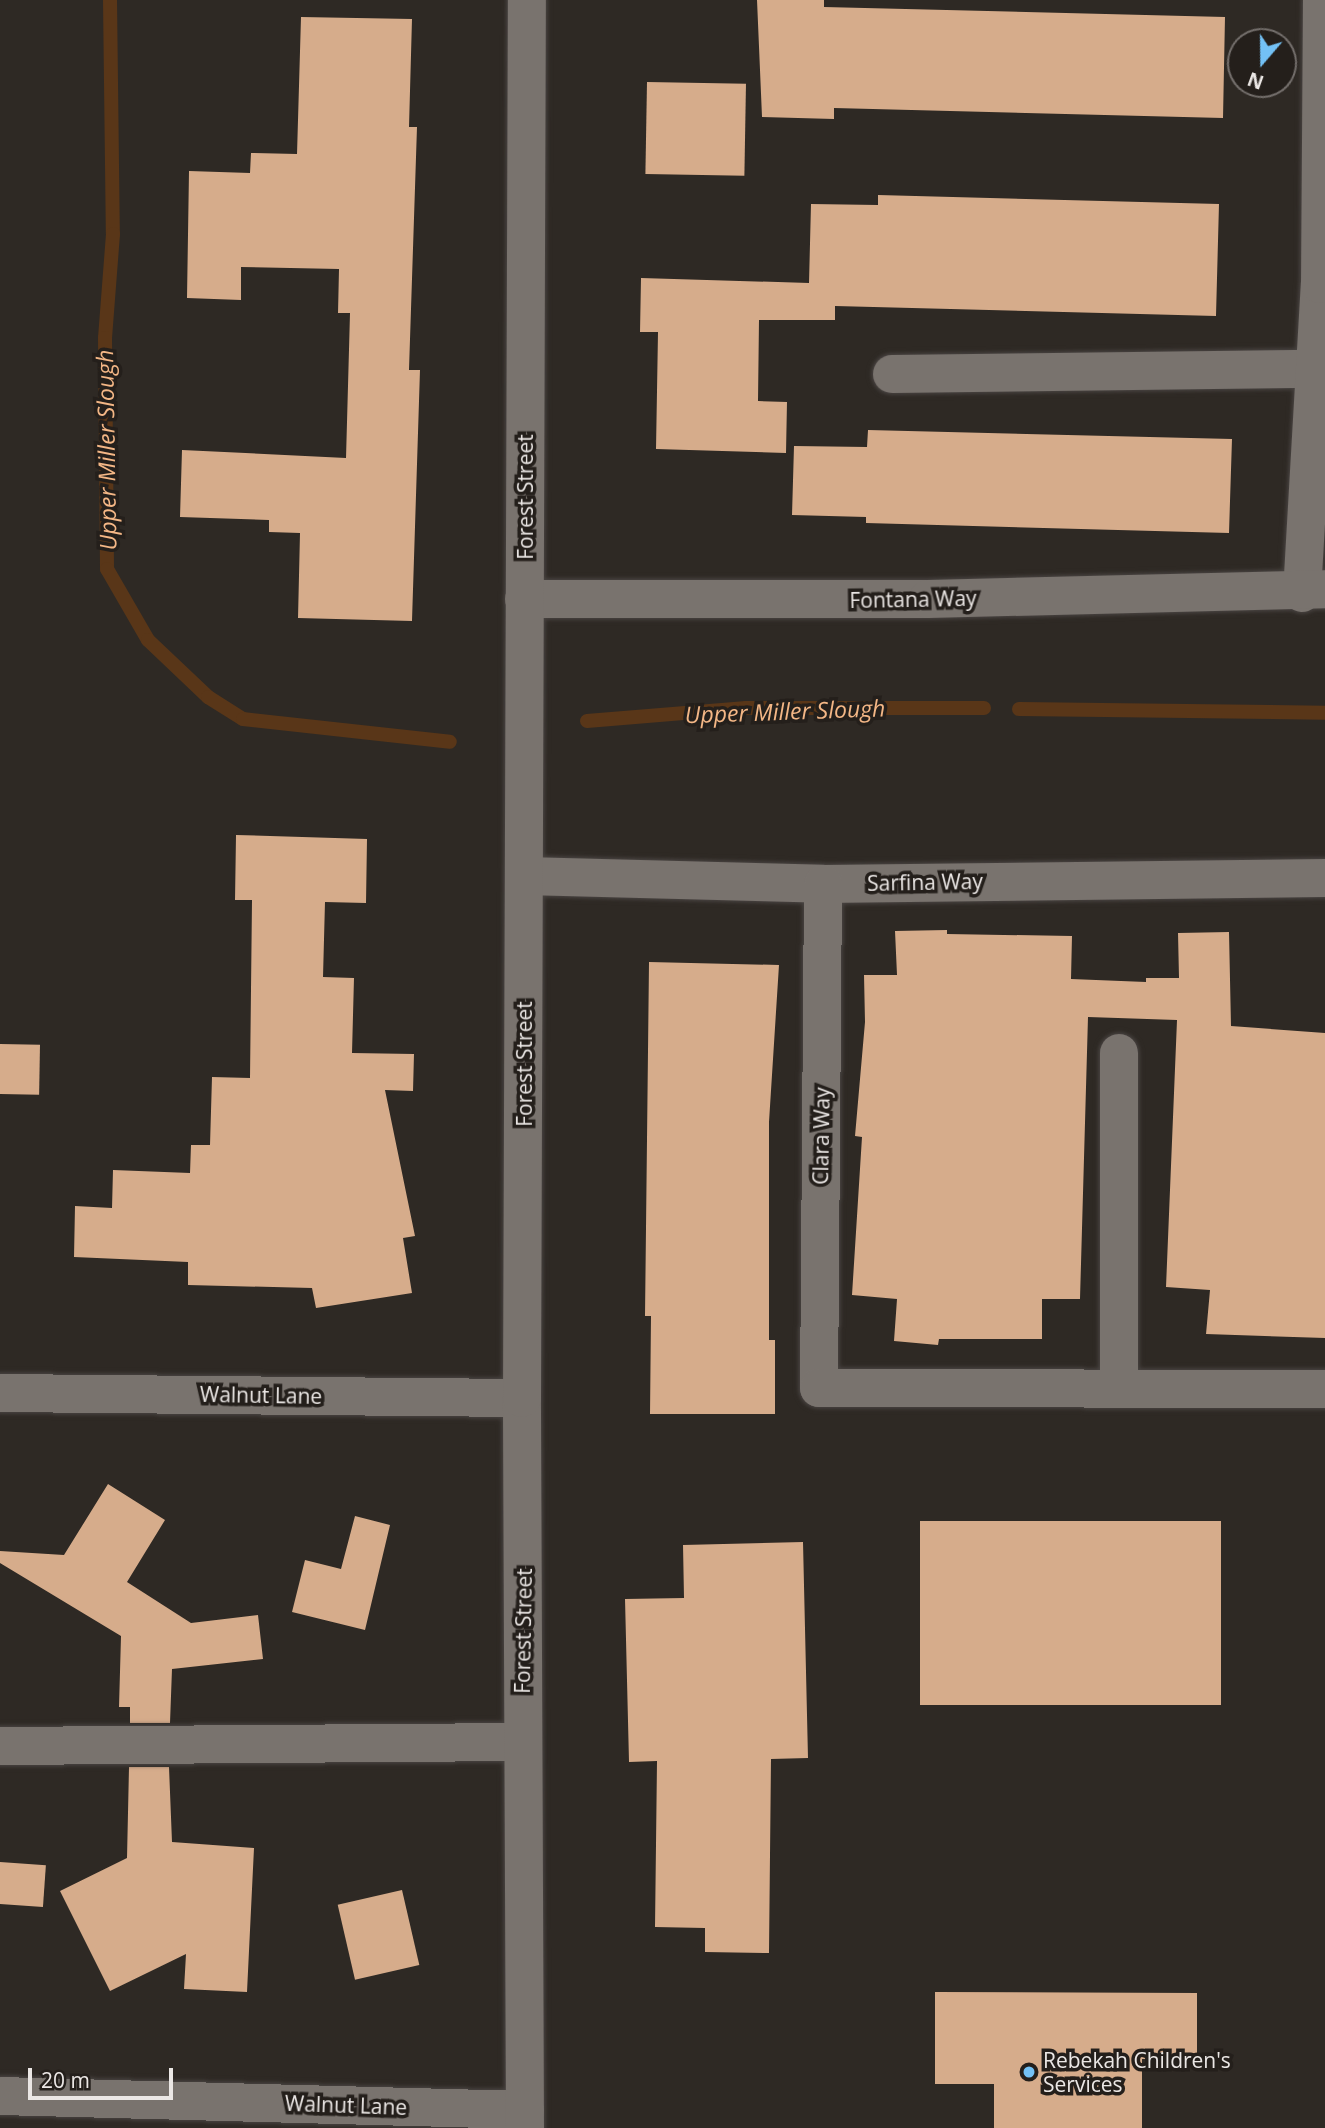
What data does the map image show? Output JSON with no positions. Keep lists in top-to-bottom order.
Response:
{
  "streets": {
    "street": [
      "Forest Street",
      "Fontana Way",
      "Sarfina Way",
      "Clara Way",
      "Walnut Lane"
    ]
  },
  "crossings": [
    ["Forest Street", "Fontana Way"],
    ["Forest Street", "Sarfina Way"],
    ["Forest Street", "Walnut Lane"],
    ["Sarfina Way", "Clara Way"]
  ],
  "water": ["Upper Miller Slough"],
  "places": ["Rebekah Children's Services"],
  "scale_bar": "20 m",
  "north": "bottom"
}
